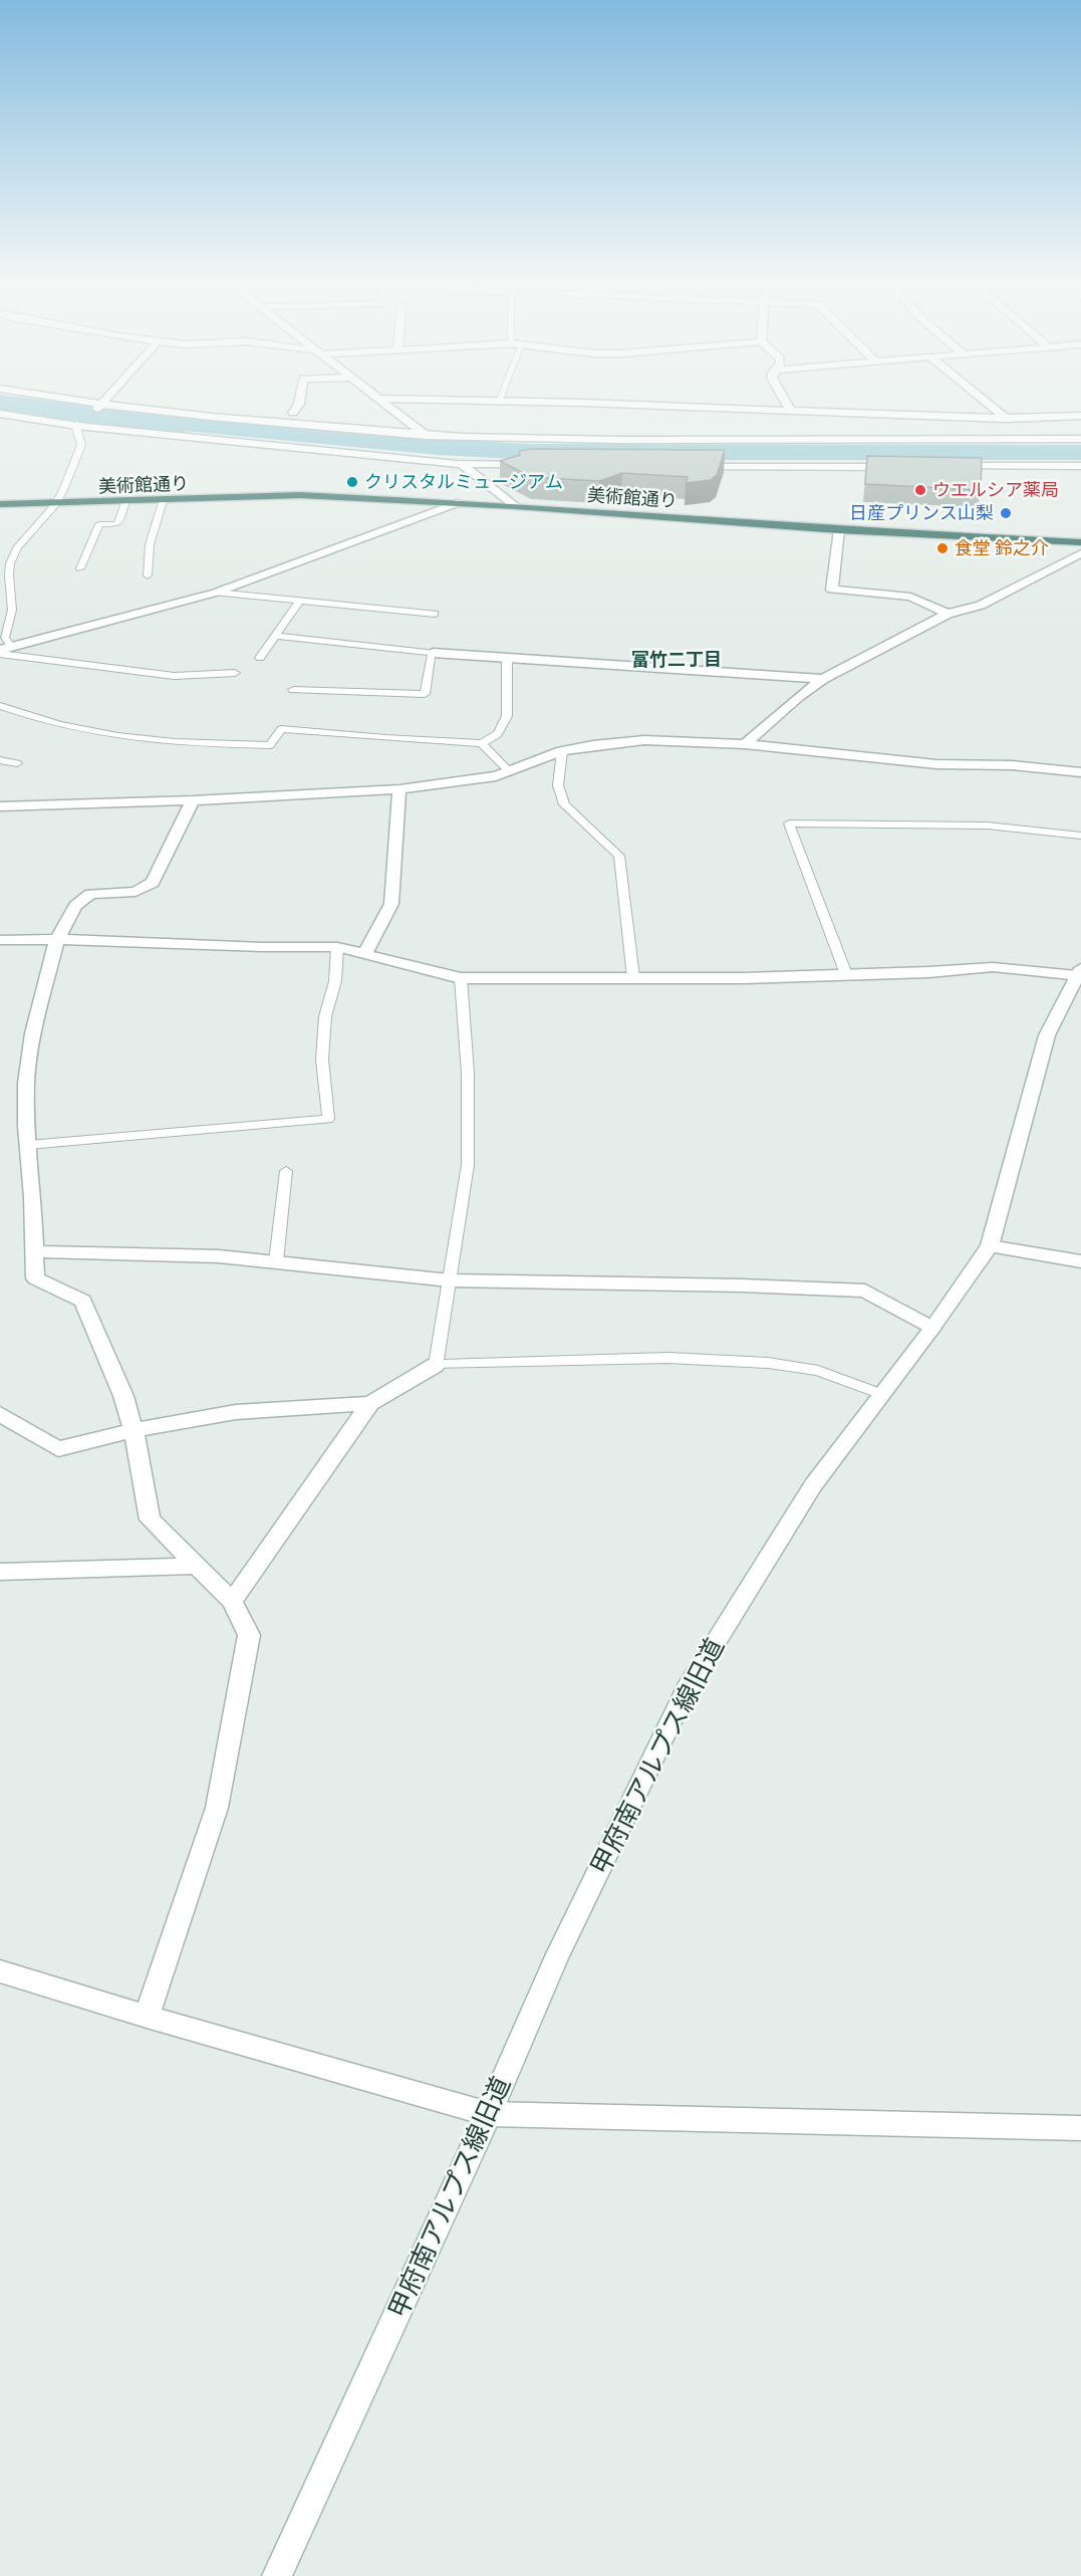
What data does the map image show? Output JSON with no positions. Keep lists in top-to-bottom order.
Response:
{
  "streets": {
    "highway": ["美術館通り"],
    "street": ["甲府南アルプス線旧道"]
  },
  "districts": ["富竹二丁目"],
  "places": [
    "クリスタルミュージアム",
    "ウエルシア薬局",
    "日産プリンス山梨",
    "食堂 鈴之介"
  ]
}
